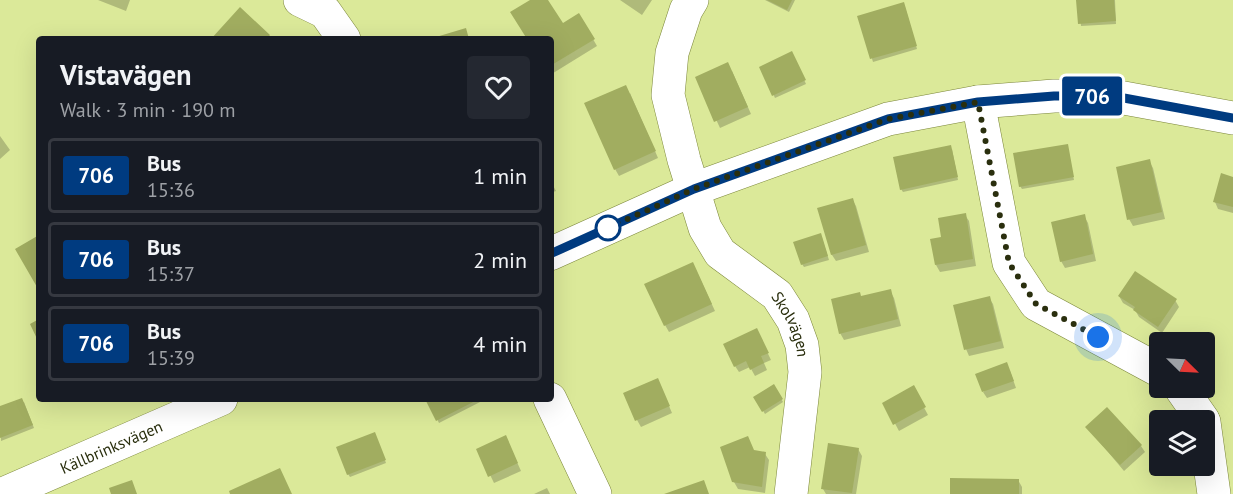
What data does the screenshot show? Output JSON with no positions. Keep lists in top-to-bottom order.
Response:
{
  "streets": {
    "street": ["Skolvägen", "Källbrinksvägen"]
  },
  "lines": ["bus line 706"],
  "north": "bottom right",
  "page": {
    "on_map": "706",
    "heading": ["Vistavägen", "Walk · 3 min · 190 m"],
    "list": [
      {
        "mark": "706",
        "name": "Bus",
        "note": "15:36",
        "value": "1 min"
      },
      {
        "mark": "706",
        "name": "Bus",
        "note": "15:37",
        "value": "2 min"
      },
      {
        "mark": "706",
        "name": "Bus",
        "note": "15:39",
        "value": "4 min"
      }
    ]
  }
}
